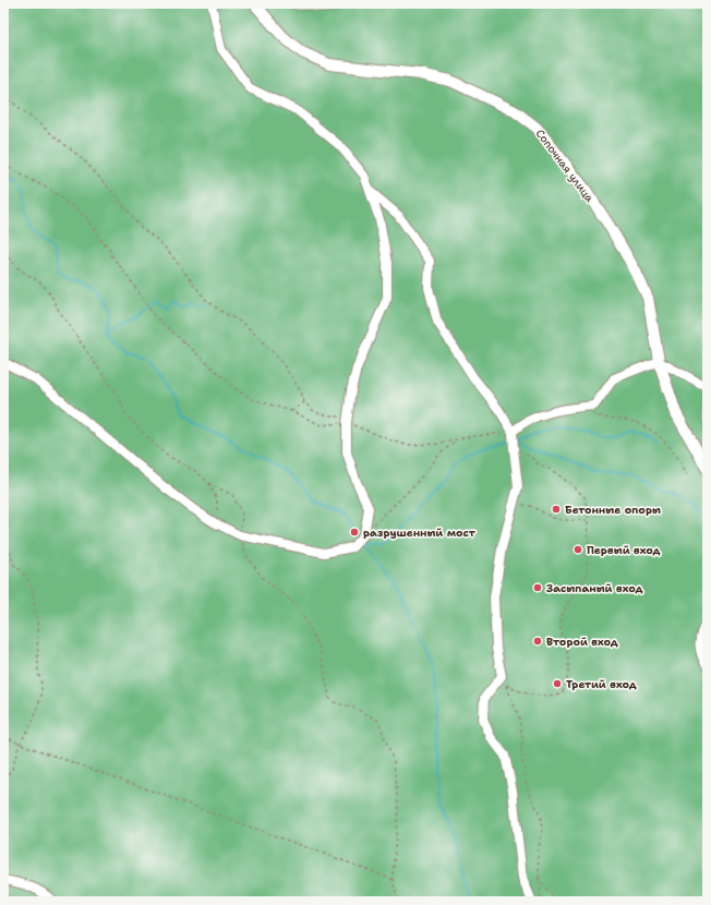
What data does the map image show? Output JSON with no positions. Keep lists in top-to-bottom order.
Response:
{
  "streets": {
    "main road": ["Сопочная улица"]
  },
  "places": [
    "Бетонные опоры",
    "разрушенный мост",
    "Первый вход",
    "Засыпаный вход",
    "Второй вход",
    "Третий вход"
  ]
}
